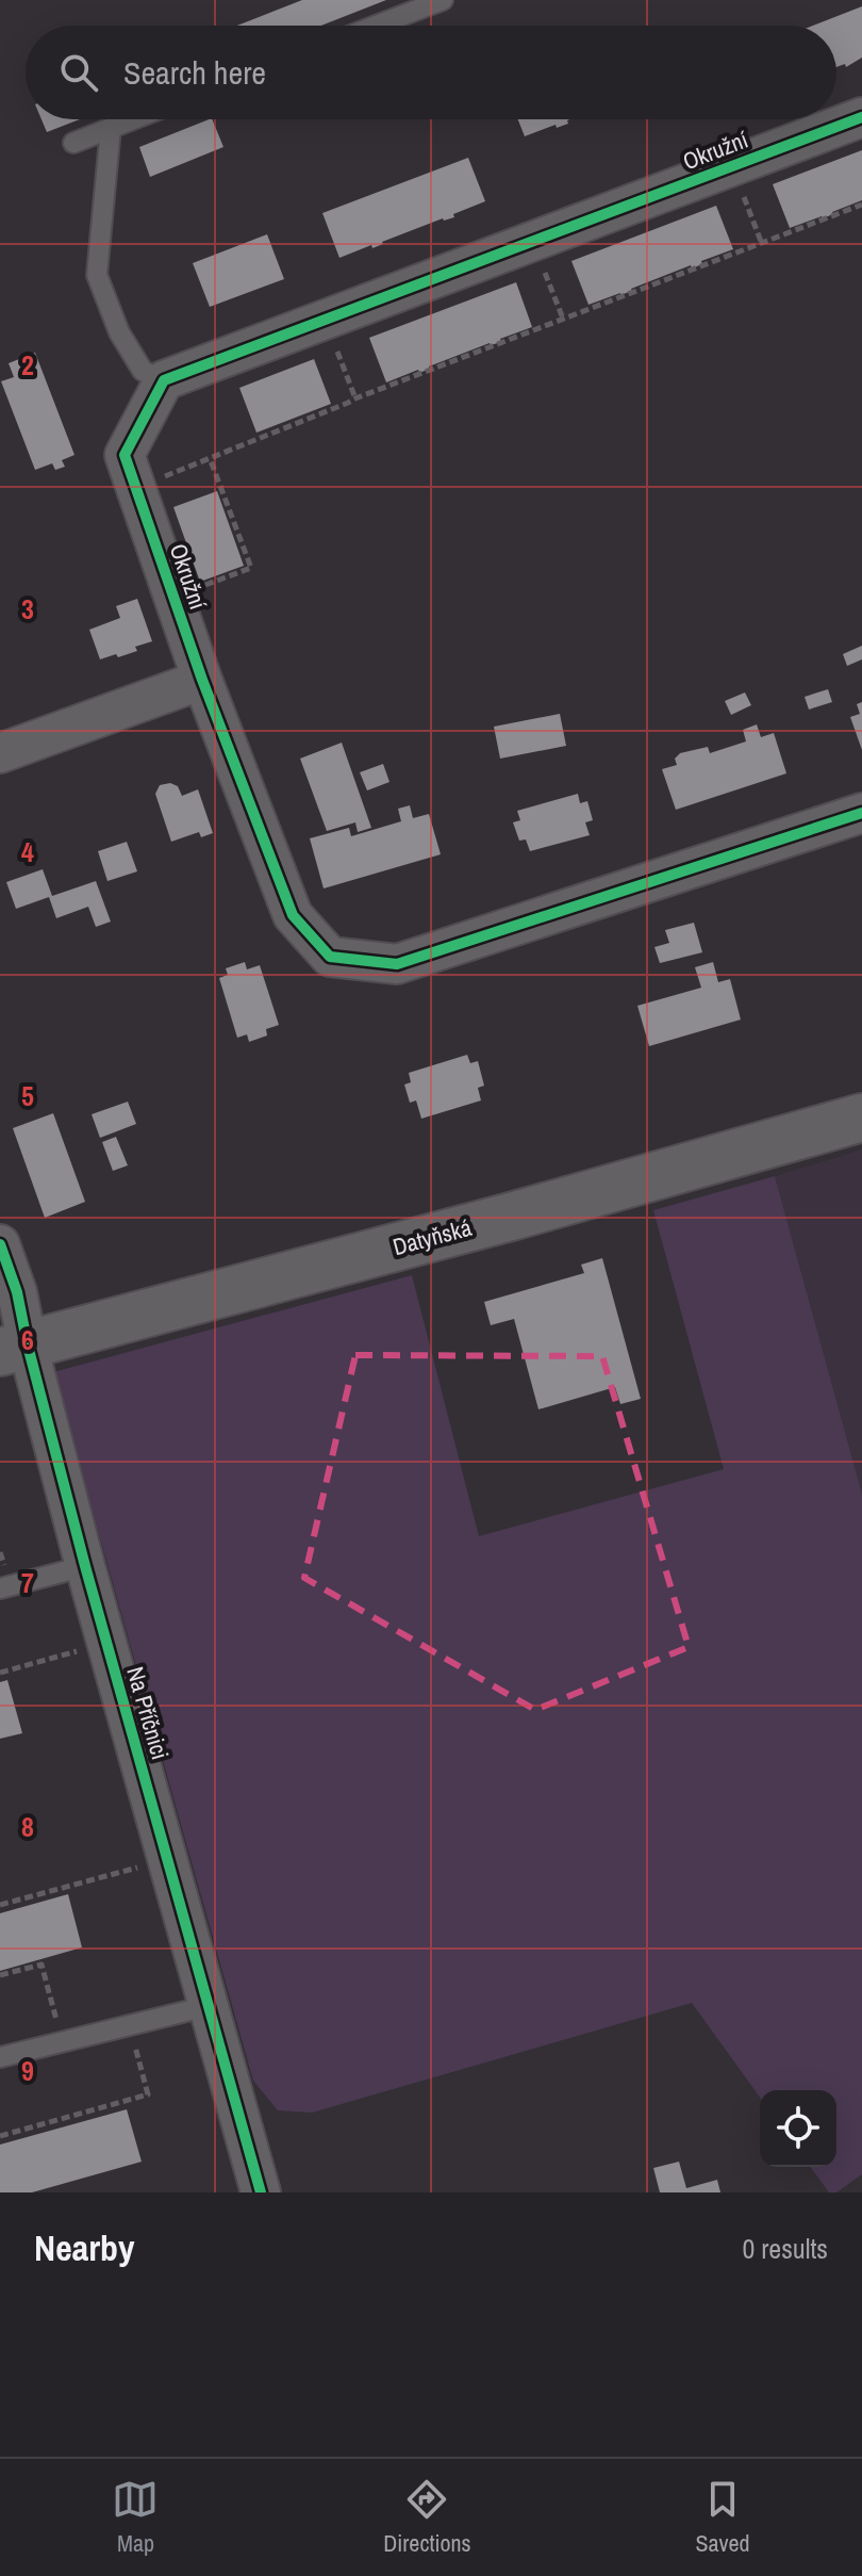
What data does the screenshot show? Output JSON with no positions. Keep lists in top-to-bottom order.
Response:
{
  "streets": {
    "main road": ["Datyňská"],
    "street": ["Okružní", "Na Příčnici"]
  },
  "crossings": [
    ["Datyňská", "Na Příčnici"]
  ],
  "page": {
    "search": "Search here",
    "heading": ["Nearby", "0 results"],
    "nav": ["Map", "Directions", "Saved"]
  },
  "grid": {
    "rows": [
      "2",
      "3",
      "4",
      "5",
      "6",
      "7",
      "8",
      "9"
    ]
  }
}
